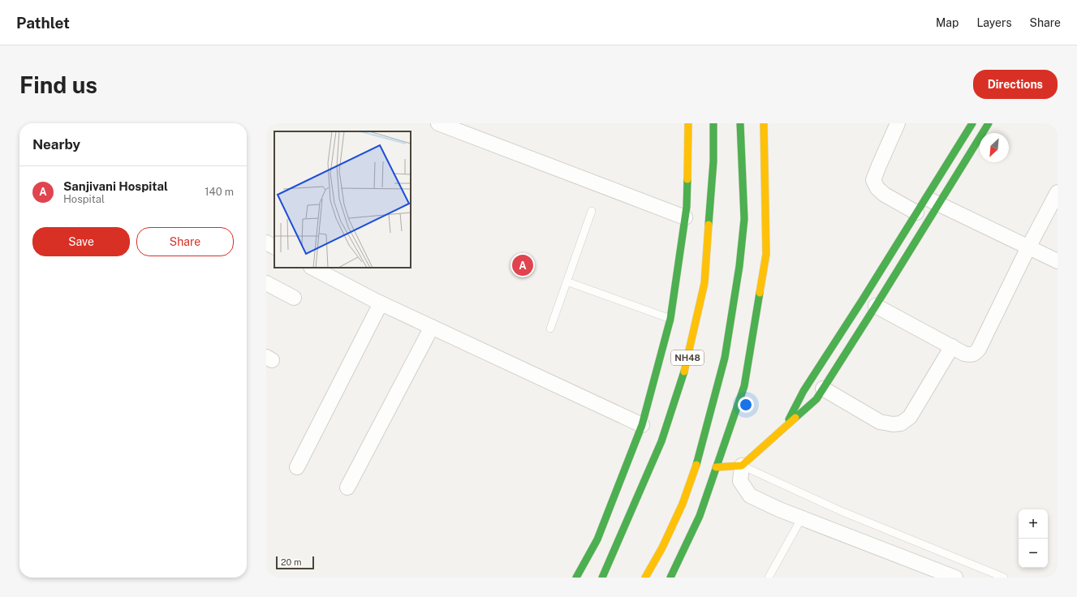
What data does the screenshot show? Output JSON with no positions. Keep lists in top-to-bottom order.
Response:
{
  "streets": {
    "main road": ["NH48"]
  },
  "scale_bar": "20 m",
  "north": "bottom left",
  "page": {
    "header": "Pathlet",
    "nav": ["Map", "Layers", "Share"],
    "buttons": [
      "Directions",
      ["Save", "Share"]
    ],
    "title": "Find us",
    "heading": "Nearby",
    "list": [
      {
        "mark": "A",
        "name": "Sanjivani Hospital",
        "note": "Hospital",
        "value": "140 m"
      }
    ],
    "pins": "A",
    "map_buttons": ["+", "−"],
    "scale": "20 m"
  }
}
